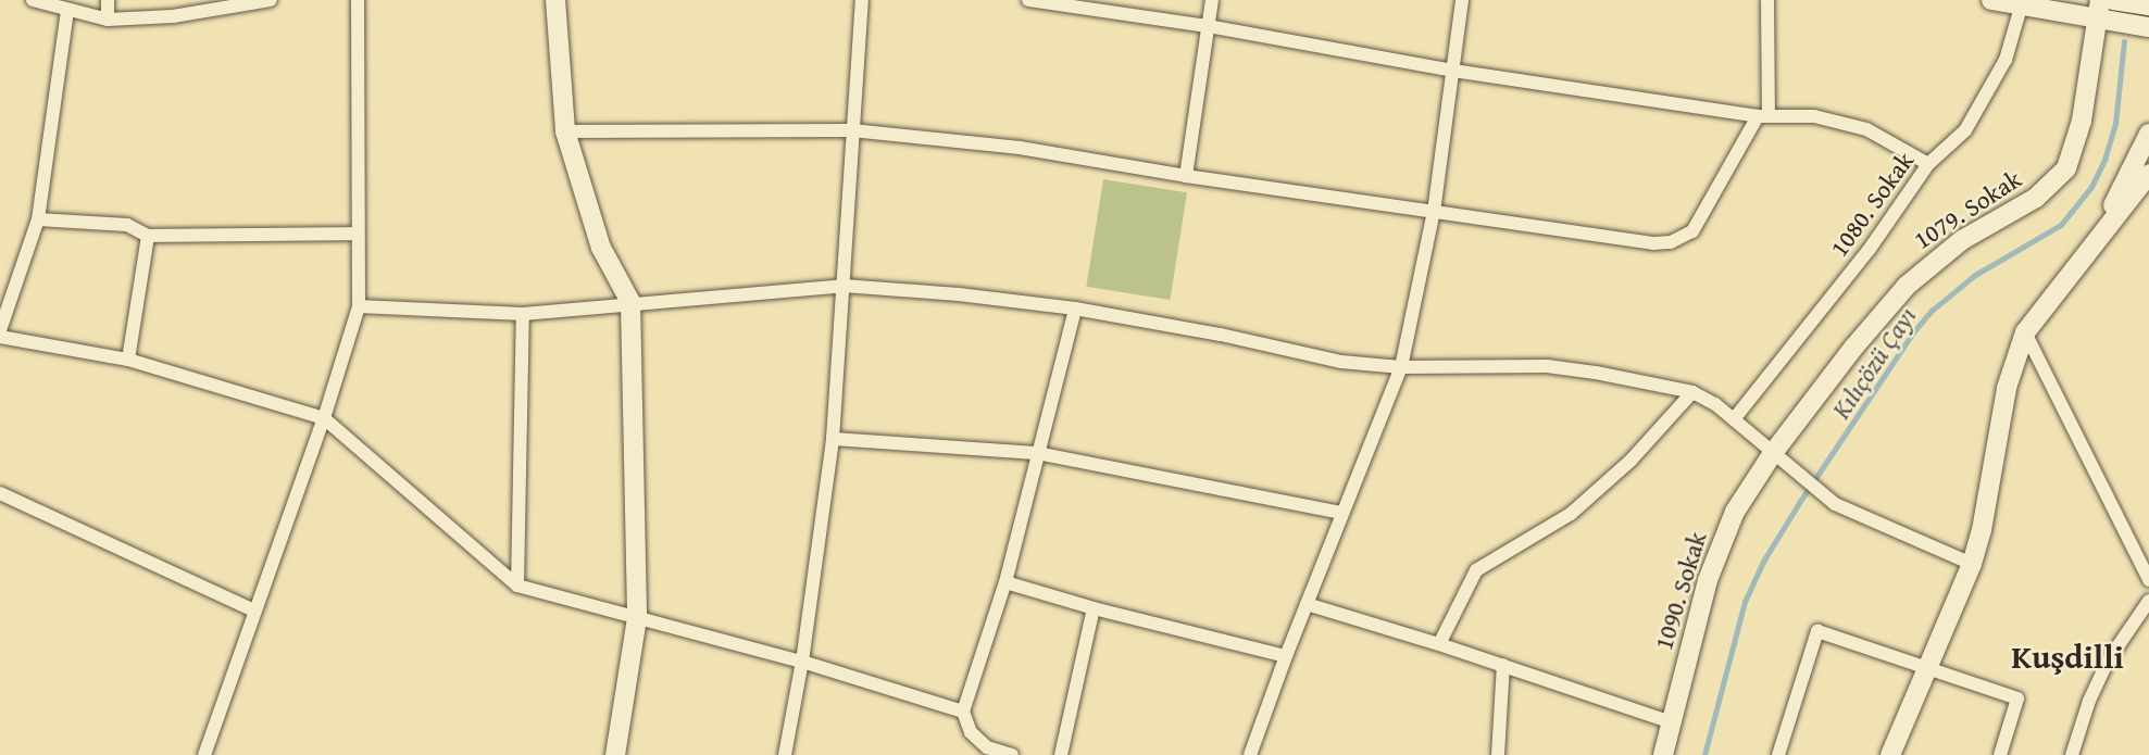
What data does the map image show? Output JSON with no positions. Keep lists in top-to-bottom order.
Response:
{
  "streets": {
    "street": ["1080. Sokak", "1079. Sokak", "1090. Sokak"]
  },
  "crossings": [
    ["1079. Sokak", "1090. Sokak"]
  ],
  "districts": ["Kuşdilli"],
  "water": ["Kılıçözü Çayı"]
}
